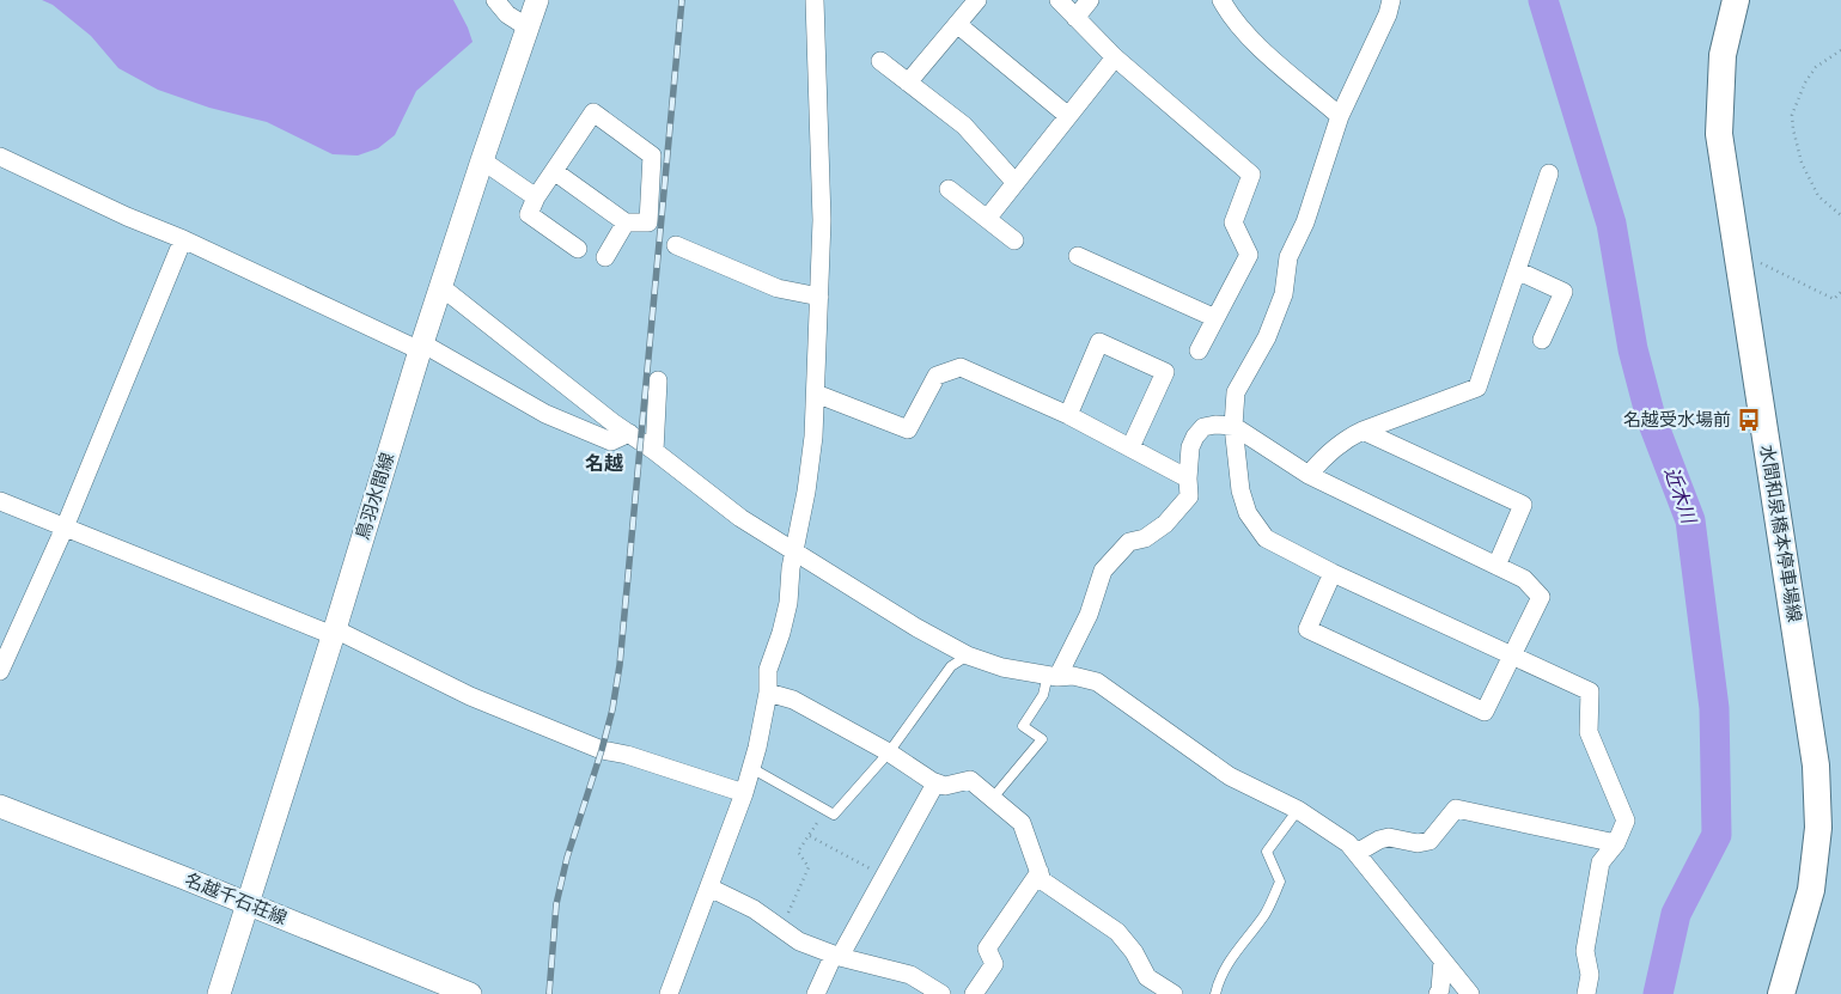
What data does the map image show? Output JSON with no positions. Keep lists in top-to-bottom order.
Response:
{
  "streets": {
    "main road": ["水間和泉橋本停車場線"],
    "street": ["鳥羽水間線", "名越千石荘線"]
  },
  "crossings": [
    ["鳥羽水間線", "名越千石荘線"]
  ],
  "districts": ["名越"],
  "water": ["近木川"],
  "places": {
    "bus stop": ["名越受水場前"]
  }
}
